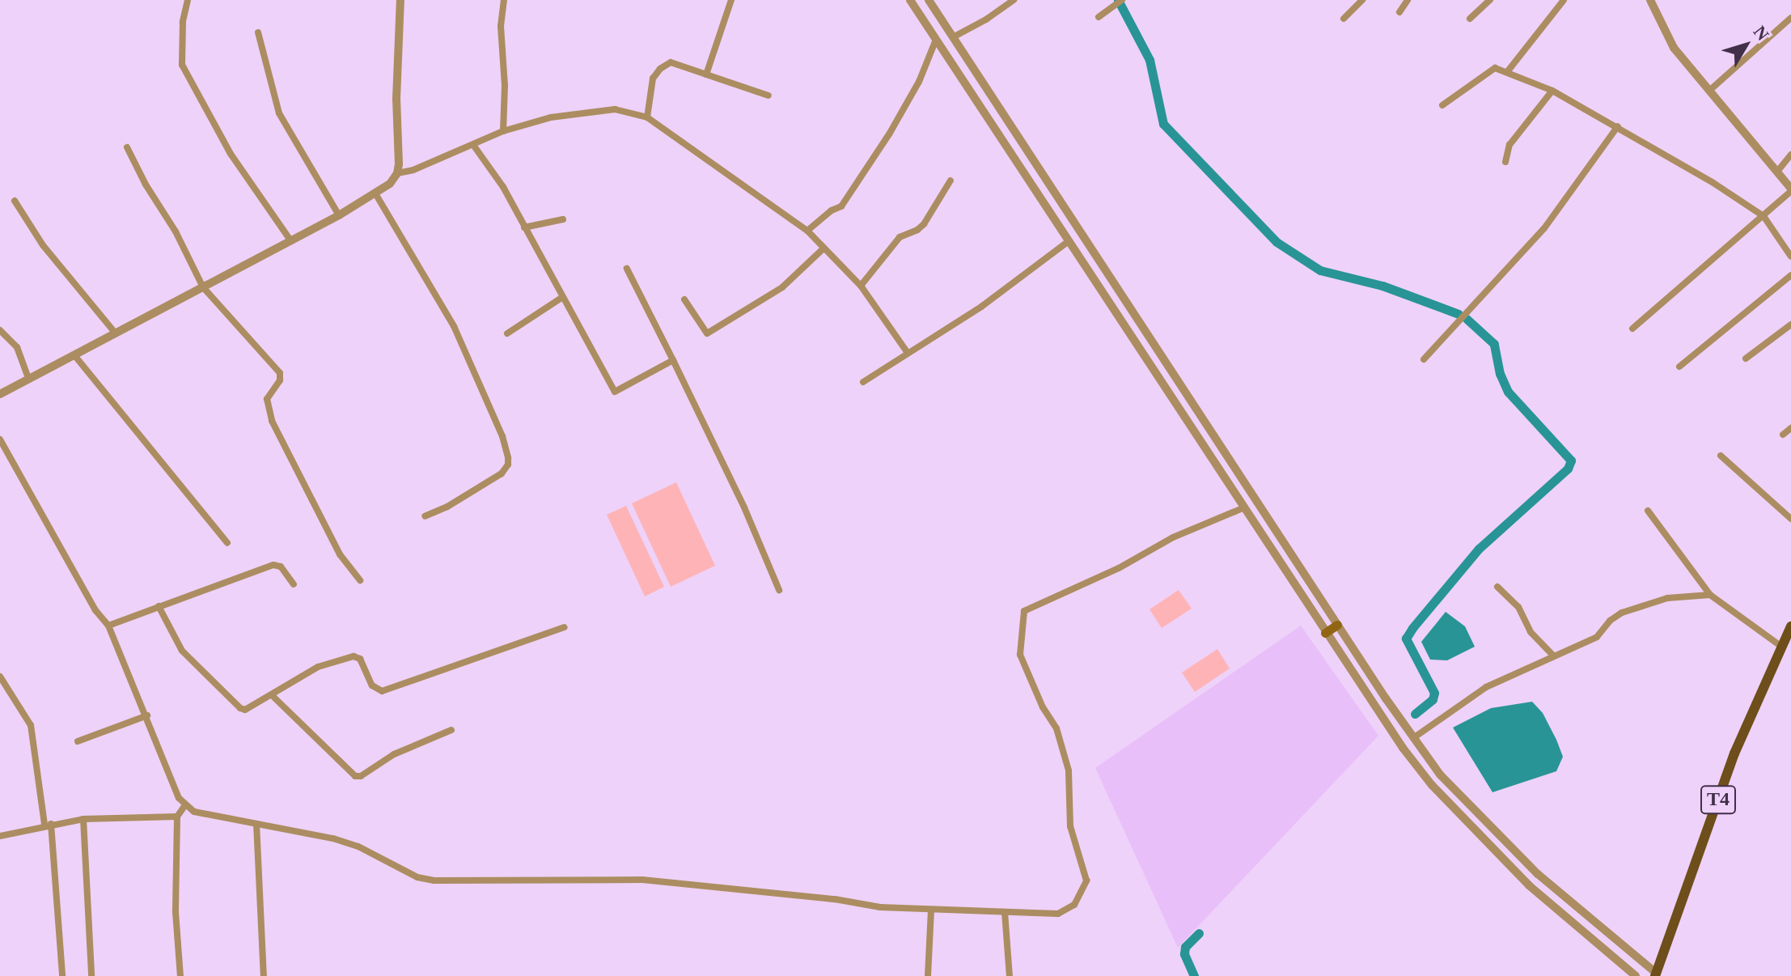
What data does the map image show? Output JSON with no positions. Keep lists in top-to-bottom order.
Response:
{
  "streets": {
    "main road": ["T4"]
  },
  "north": "top right"
}
